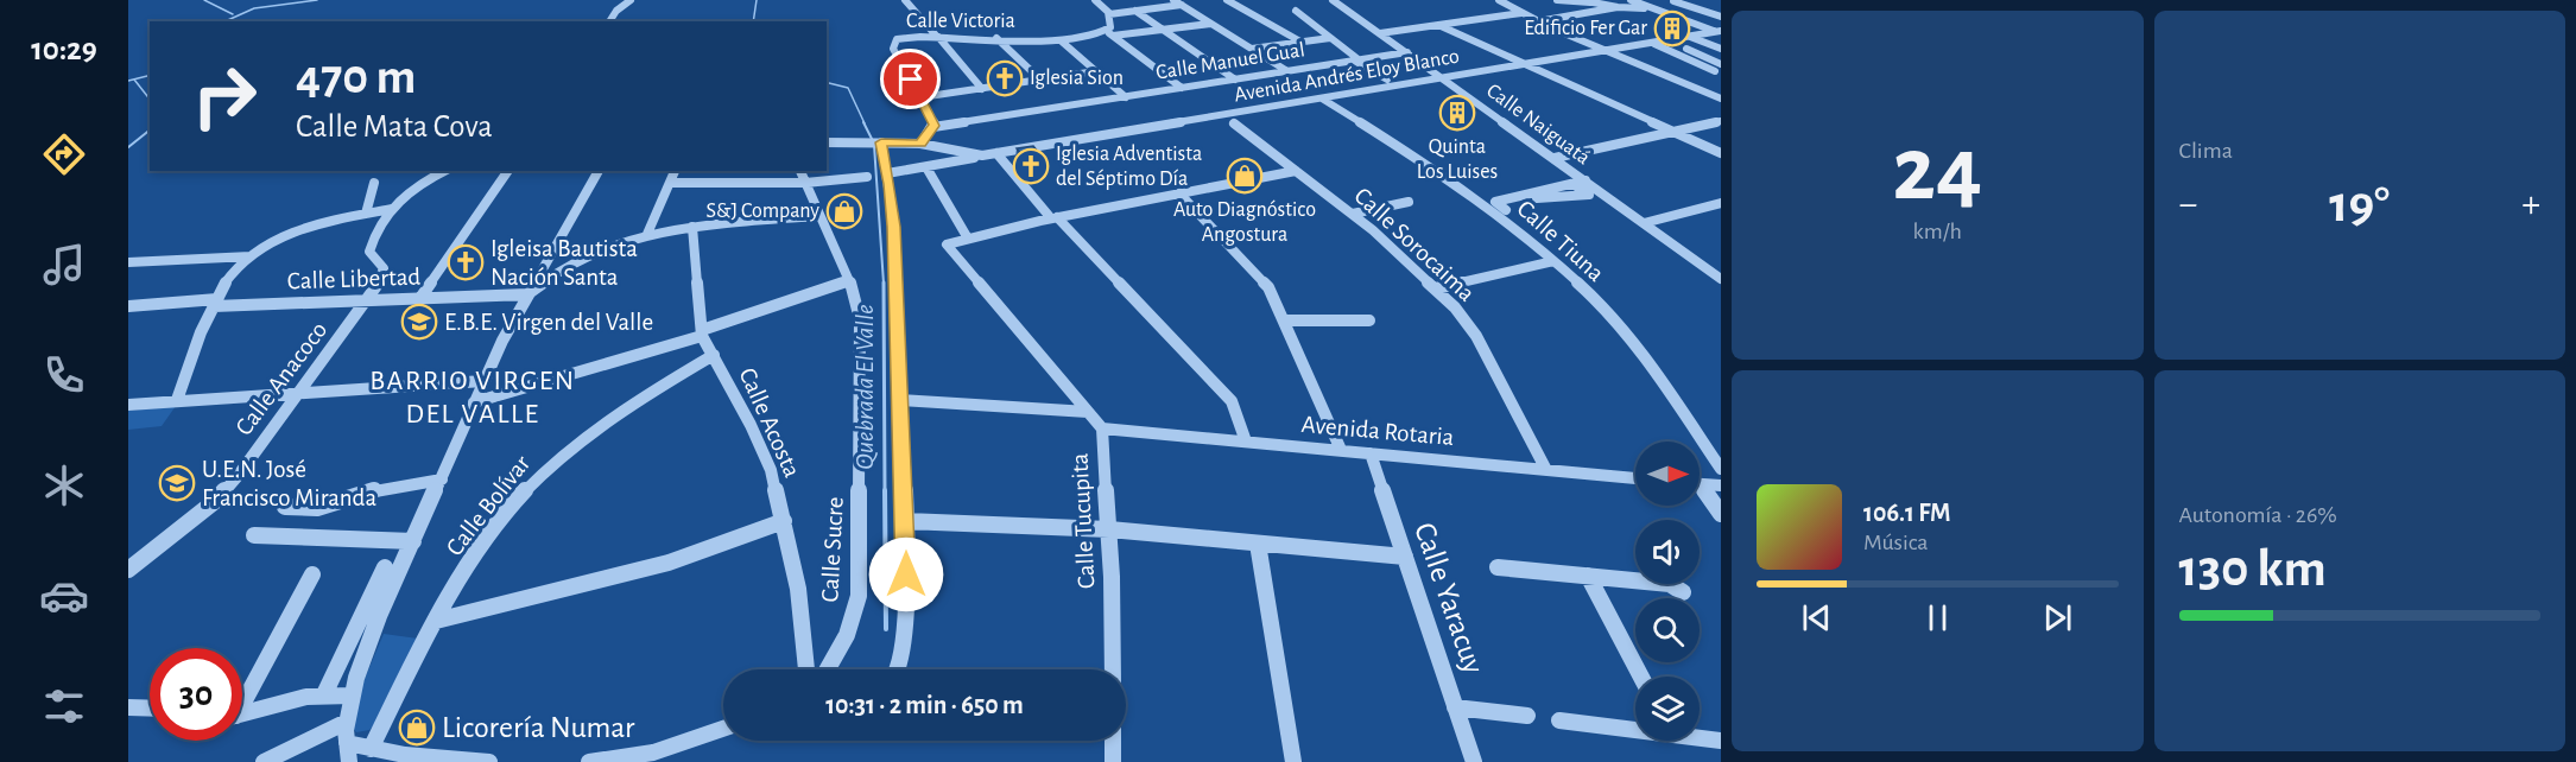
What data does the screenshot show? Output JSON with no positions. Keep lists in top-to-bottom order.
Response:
{
  "streets": {
    "street": [
      "Calle Victoria",
      "Calle Manuel Gual",
      "Avenida Andrés Eloy Blanco",
      "Calle Naiguatá",
      "Calle Tiuna",
      "Calle Sorocaima",
      "Calle Libertad",
      "Calle Anacoco",
      "Calle Acosta",
      "Avenida Rotaria",
      "Calle Bolívar",
      "Calle Tucupita",
      "Calle Sucre",
      "Calle Yaracuy"
    ]
  },
  "crossings": [
    ["Calle Victoria", "Calle Manuel Gual"],
    ["Calle Manuel Gual", "Calle Naiguatá"],
    ["Avenida Andrés Eloy Blanco", "Calle Naiguatá"],
    ["Avenida Andrés Eloy Blanco", "Calle Tiuna"],
    ["Avenida Andrés Eloy Blanco", "Calle Sorocaima"],
    ["Calle Sorocaima", "Avenida Rotaria"],
    ["Calle Libertad", "Calle Anacoco"],
    ["Calle Acosta", "Calle Bolívar"],
    ["Avenida Rotaria", "Calle Tucupita"],
    ["Avenida Rotaria", "Calle Yaracuy"]
  ],
  "districts": ["BARRIO VIRGEN DEL VALLE"],
  "water": ["Quebrada El Valle"],
  "places": {
    "building": ["Edificio Fer Gar", "Quinta Los Luises"],
    "church": ["Iglesia Sion", "Iglesia Adventista del Séptimo Día", "Igleisa Bautista Nación Santa"],
    "shop": ["Auto Diagnóstico Angostura", "S&J Company", "Licorería Numar"],
    "school or university": ["E.B.E. Virgen del Valle", "U.E.N. José Francisco Miranda"]
  },
  "north": "right",
  "page": {
    "tabs": "10:29",
    "tile": [
      ["24", "km/h"],
      "Clima",
      ["Autonomía · 26%", "130 km"]
    ],
    "turn": ["470 m", "Calle Mata Cova"],
    "heat": ["−", "19°", "+"],
    "song": ["106.1 FM", "Música"],
    "limit": "30",
    "trip": "10:31 · 2 min · 650 m"
  }
}
